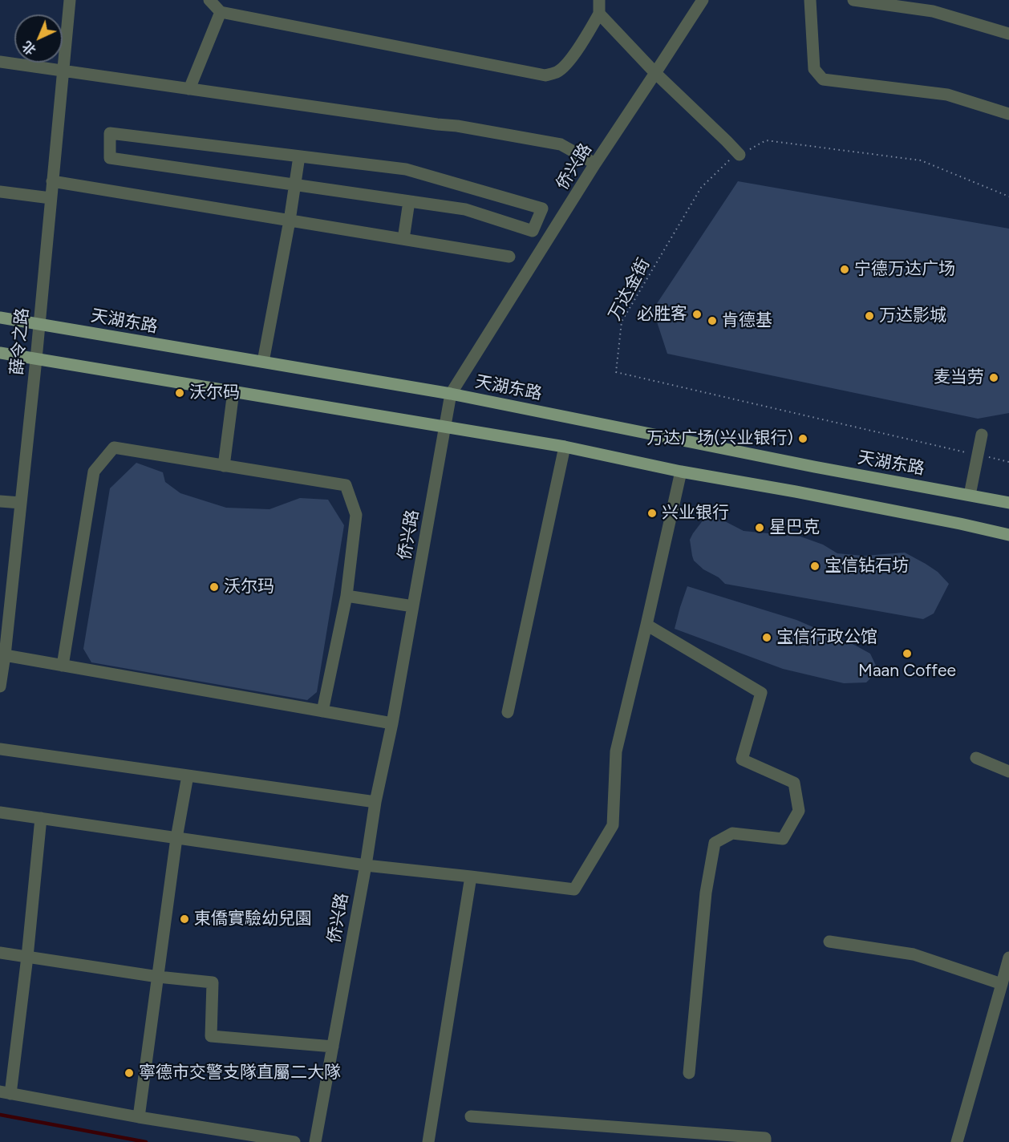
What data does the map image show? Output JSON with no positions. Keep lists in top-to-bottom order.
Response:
{
  "streets": {
    "main road": ["天湖东路"],
    "street": ["侨兴路", "薛令之路"],
    "path": ["万达金街"]
  },
  "crossings": [
    ["侨兴路", "天湖东路"],
    ["天湖东路", "薛令之路"]
  ],
  "places": [
    "宁德万达广场",
    "必胜客",
    "万达影城",
    "肯德基",
    "麦当劳",
    "沃尔码",
    "万达广场(兴业银行)",
    "兴业银行",
    "星巴克",
    "宝信钻石坊",
    "沃尔玛",
    "宝信行政公馆",
    "Maan Coffee",
    "東僑實驗幼兒園",
    "寧德市交警支隊直屬二大隊"
  ],
  "north": "bottom left"
}
